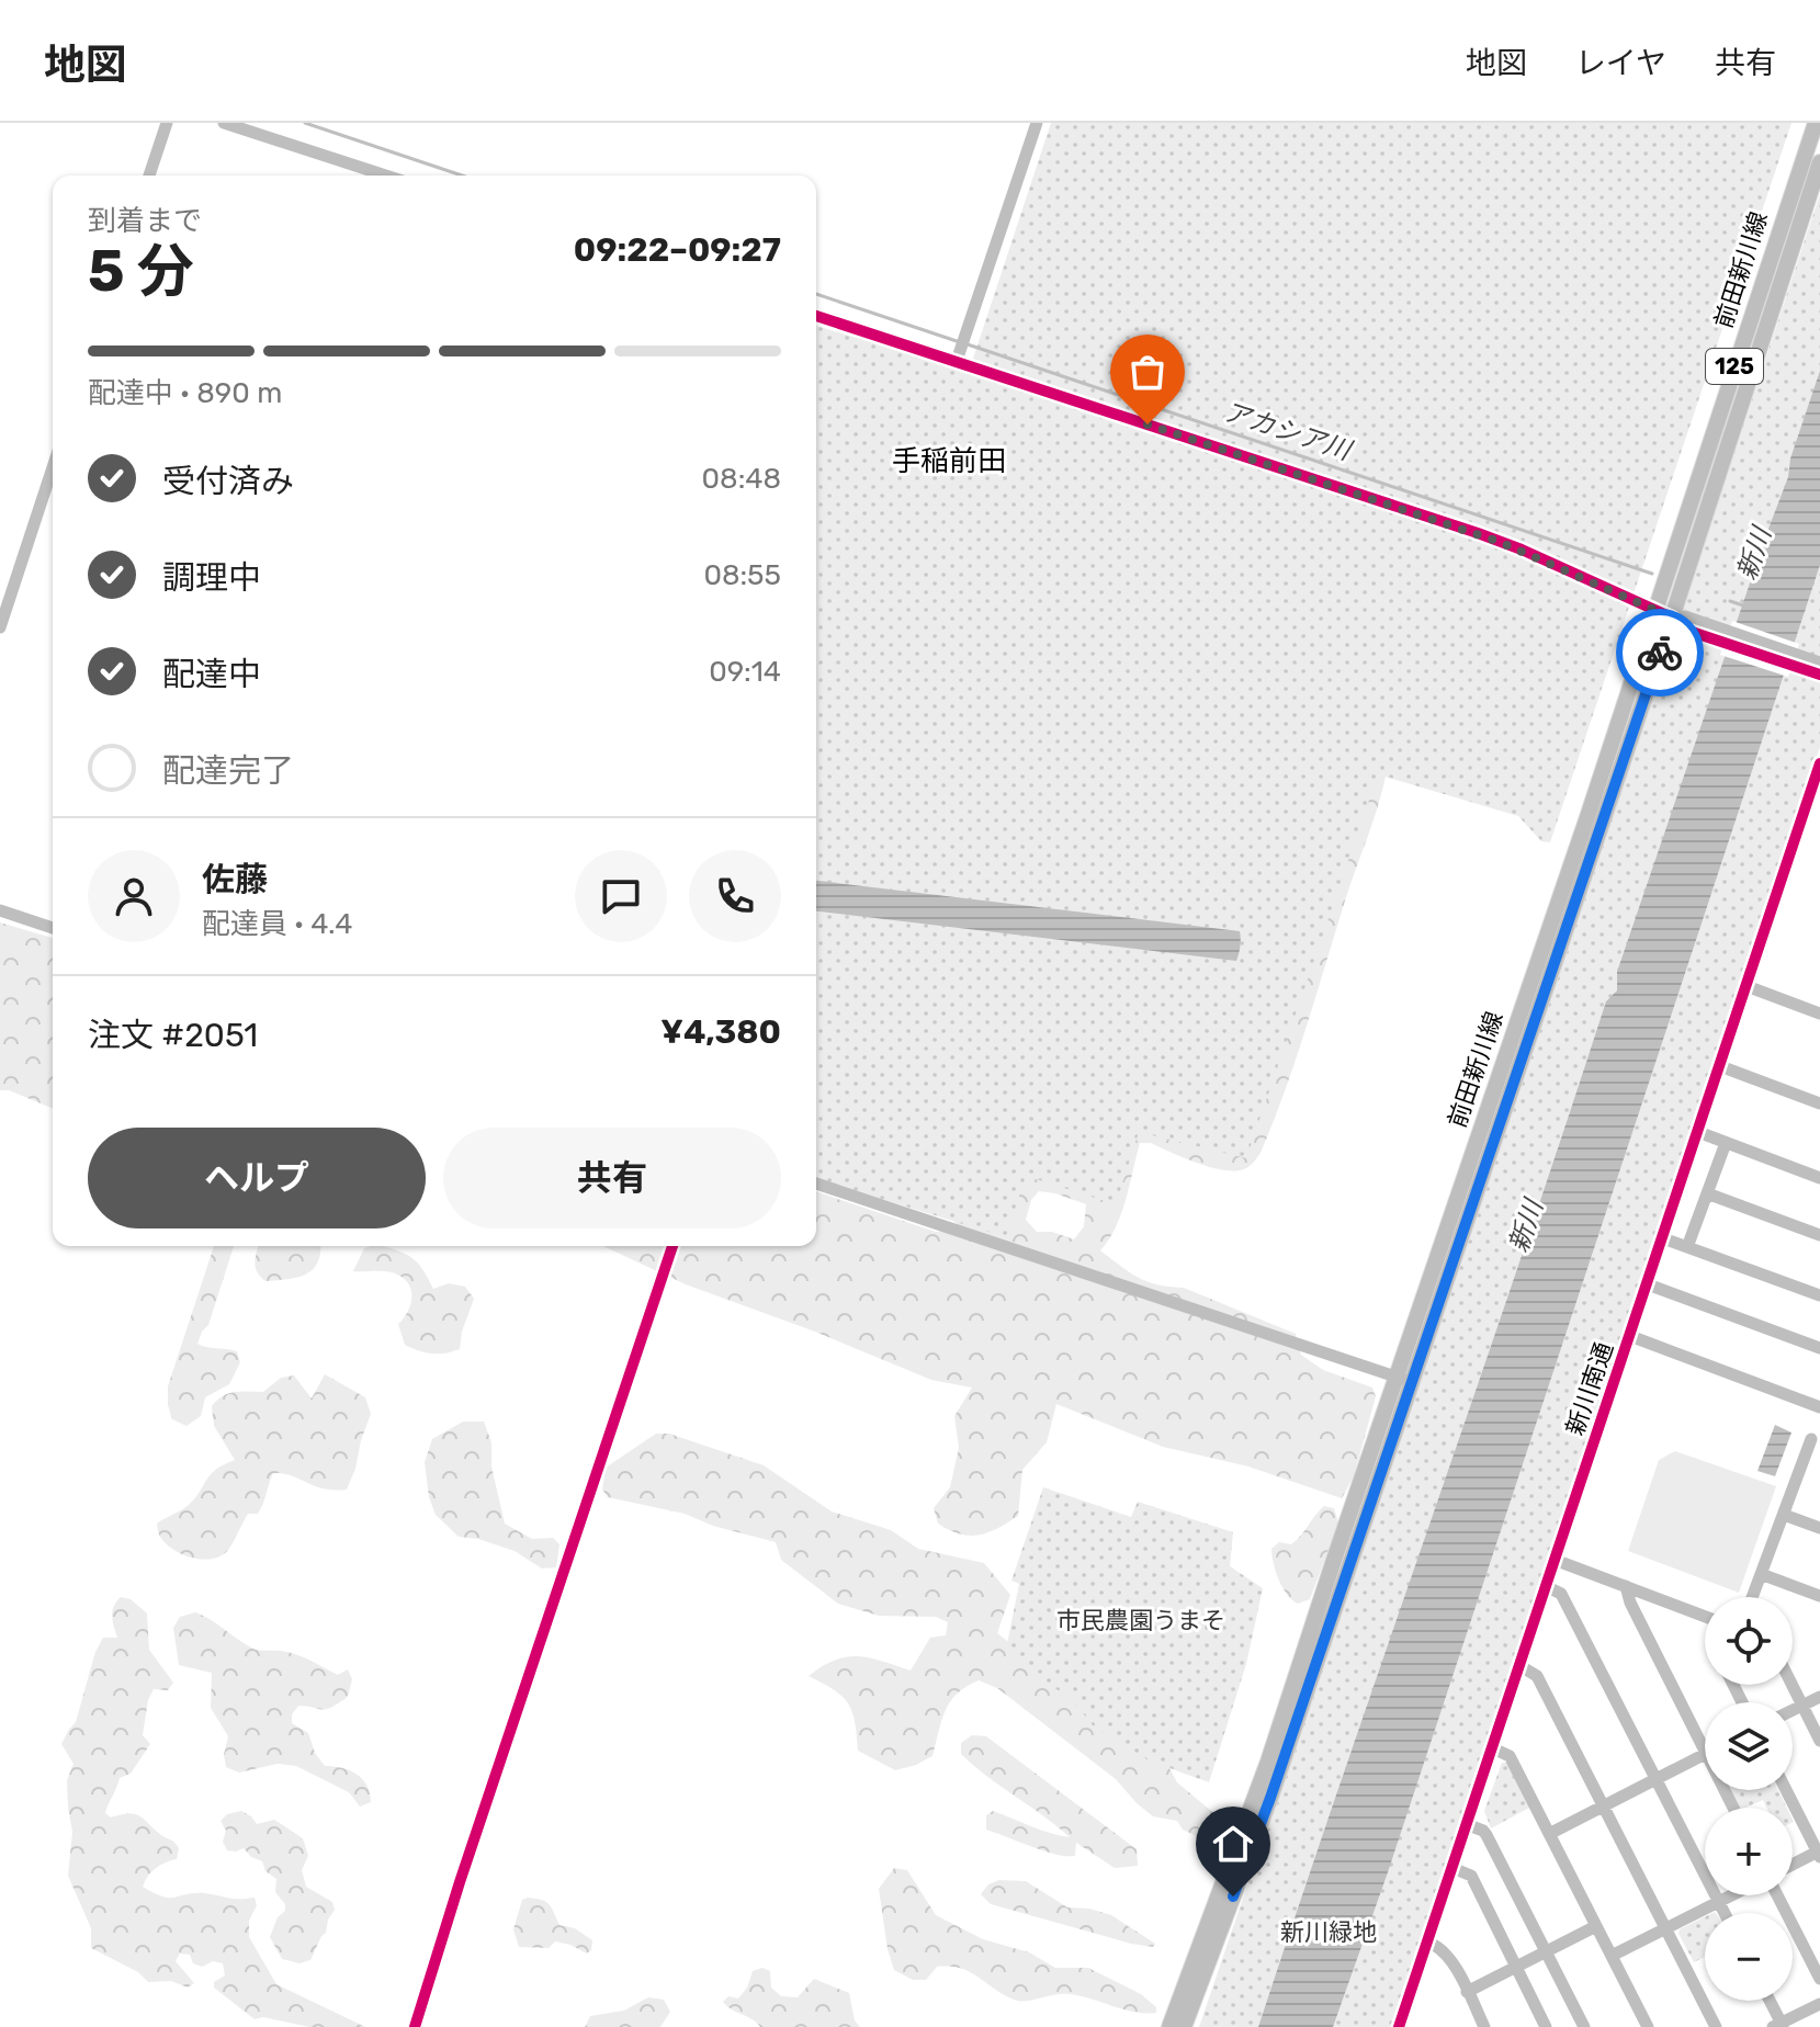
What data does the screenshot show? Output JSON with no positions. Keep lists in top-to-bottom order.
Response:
{
  "streets": {
    "main road": ["前田新川線", "125"],
    "street": ["新川南通"]
  },
  "districts": ["手稲前田"],
  "water": ["アカシア川", "新川"],
  "parks": ["市民農園うまそ", "新川緑地"],
  "page": {
    "header": "地図",
    "nav": ["地図", "レイヤ", "共有"],
    "heading": ["5 分", "到着まで", "09:22–09:27"],
    "panel": [
      "佐藤",
      "配達員 · 4.4",
      "注文 #2051",
      "¥4,380"
    ],
    "bar": "配達中 · 890 m",
    "list": [
      ["受付済み", "08:48"],
      ["調理中", "08:55"],
      ["配達中", "09:14"],
      "配達完了"
    ],
    "buttons": ["ヘルプ", "共有"],
    "map_buttons": ["+", "−"]
  }
}
